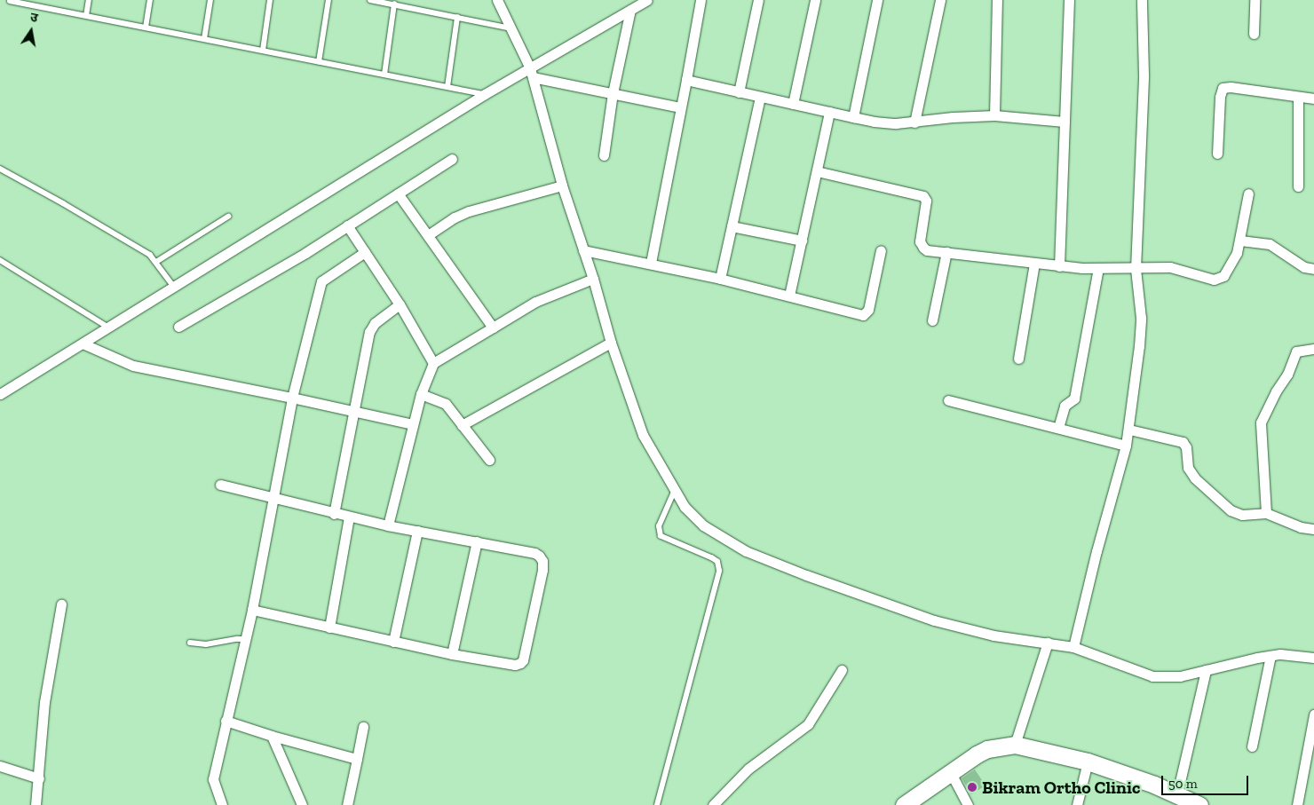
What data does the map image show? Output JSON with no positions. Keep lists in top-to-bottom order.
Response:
{
  "places": ["Bikram Ortho Clinic"],
  "scale_bar": "50 m",
  "north": "top"
}
